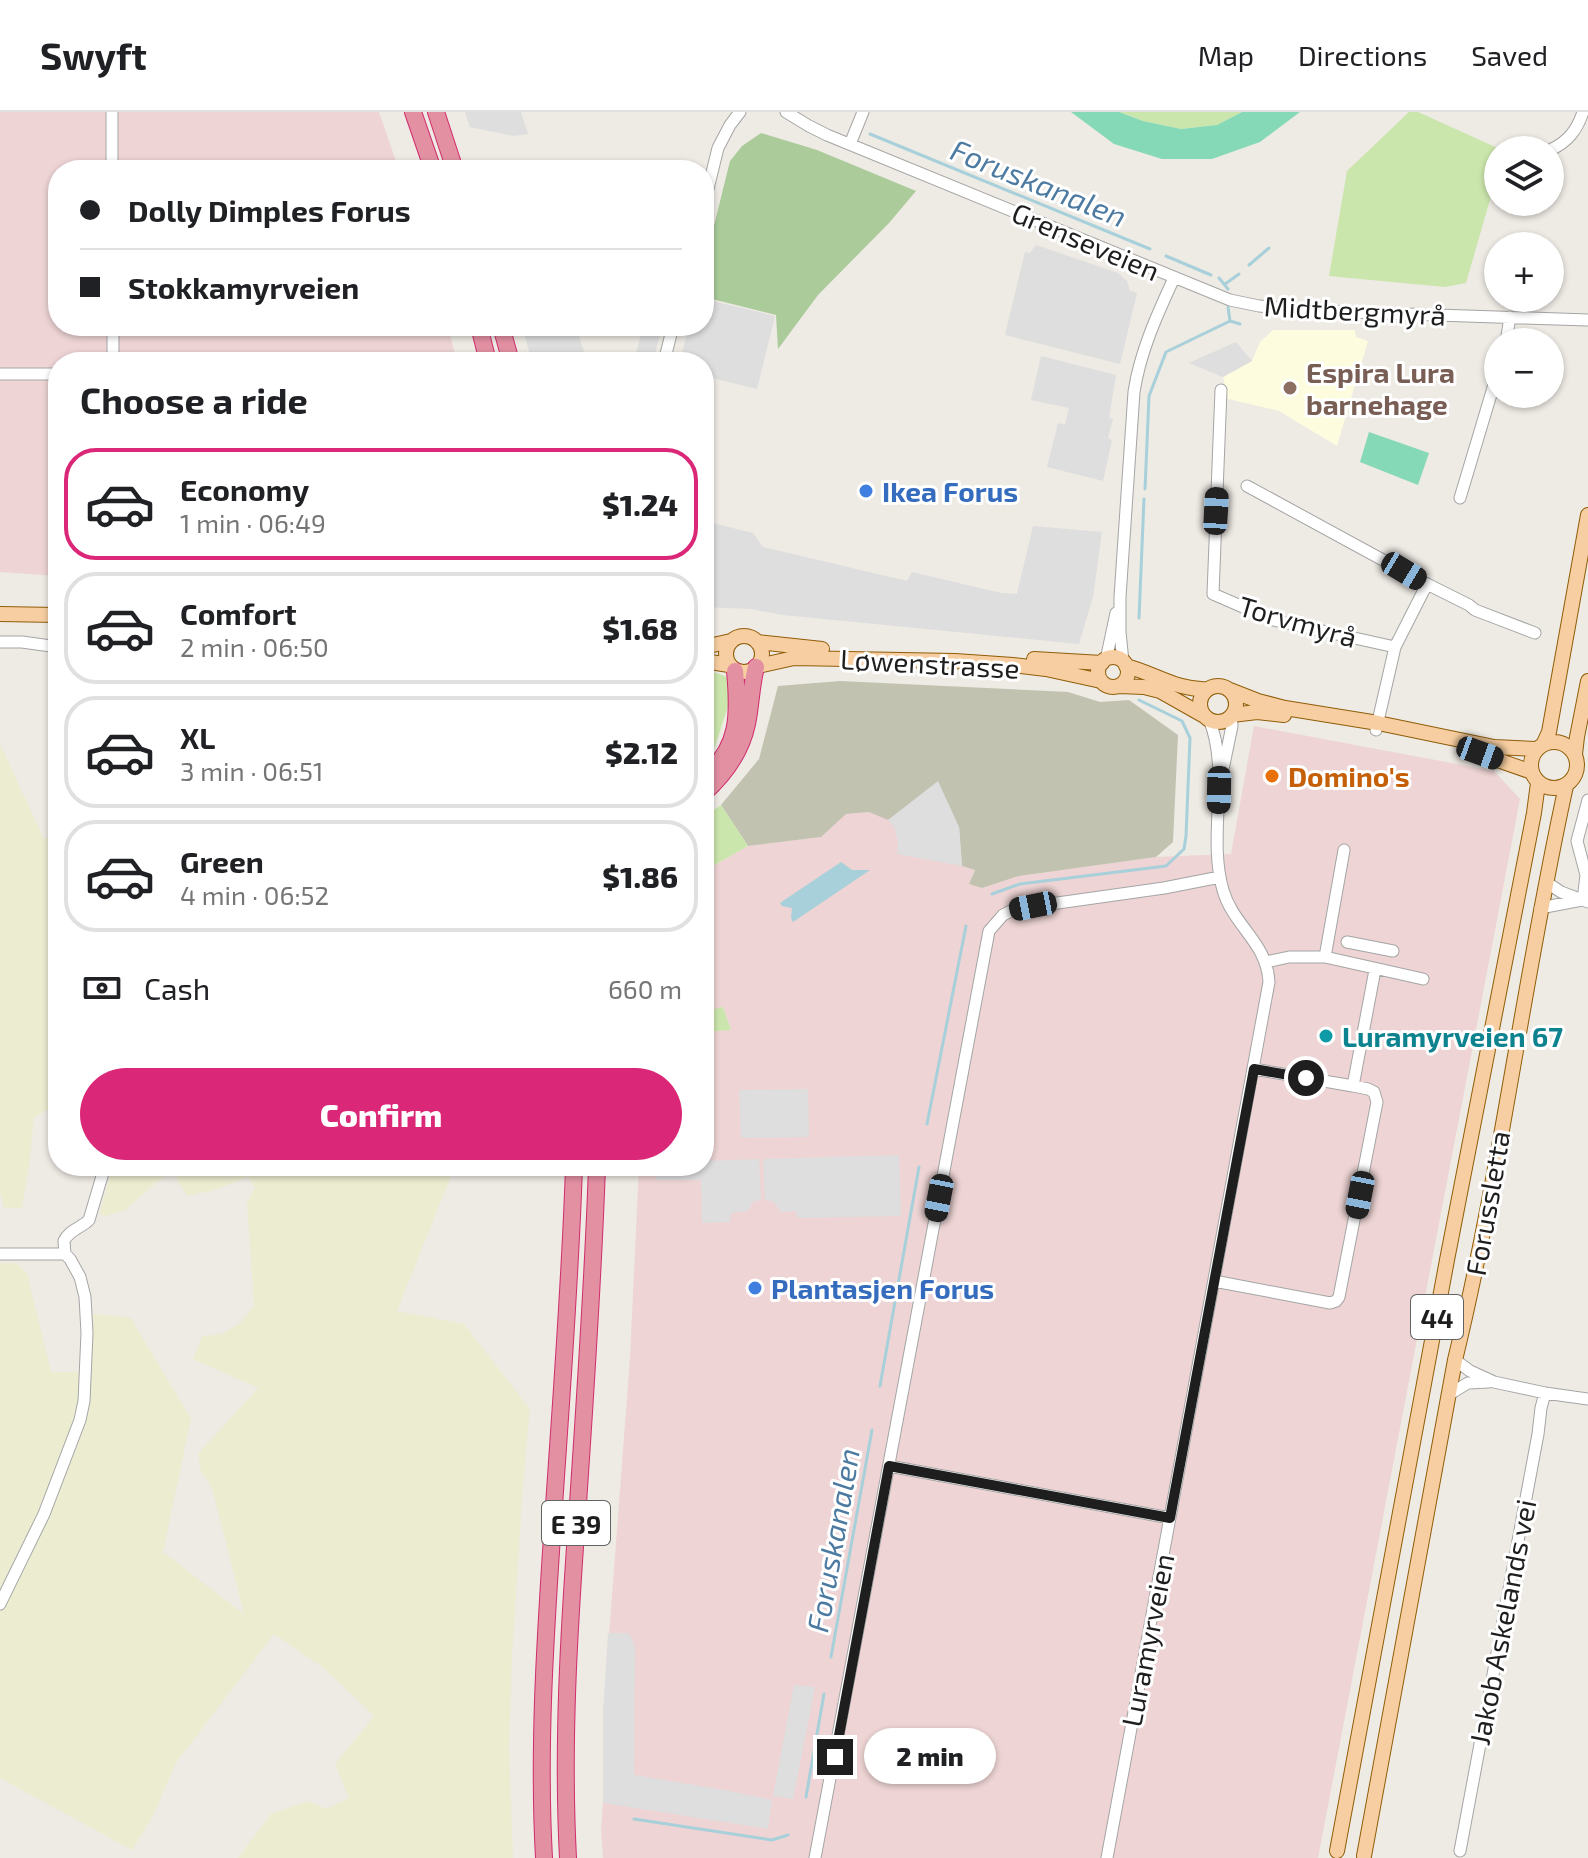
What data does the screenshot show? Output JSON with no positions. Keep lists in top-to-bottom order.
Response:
{
  "streets": {
    "highway": ["E 39"],
    "main road": ["Løwenstrasse", "Forussletta", "44"],
    "street": [
      "Grenseveien",
      "Midtbergmyrå",
      "Torvmyrå",
      "Jakob Askelands vei",
      "Luramyrveien"
    ]
  },
  "crossings": [
    ["Grenseveien", "Midtbergmyrå"],
    ["Grenseveien", "Løwenstrasse"],
    ["Forussletta", "44"]
  ],
  "water": ["Foruskanalen"],
  "places": [
    "Espira Lura barnehage",
    "Ikea Forus",
    "Domino's",
    "Luramyrveien 67",
    "Plantasjen Forus"
  ],
  "page": {
    "header": "Swyft",
    "nav": ["Map", "Directions", "Saved"],
    "map_buttons": ["+", "−"],
    "banner": ["Dolly Dimples Forus", "Stokkamyrveien"],
    "heading": "Choose a ride",
    "list": [
      {
        "name": "Economy",
        "note": "1 min · 06:49",
        "value": "$1.24"
      },
      {
        "name": "Comfort",
        "note": "2 min · 06:50",
        "value": "$1.68"
      },
      {
        "name": "XL",
        "note": "3 min · 06:51",
        "value": "$2.12"
      },
      {
        "name": "Green",
        "note": "4 min · 06:52",
        "value": "$1.86"
      }
    ],
    "pay": ["Cash", "660 m"],
    "buttons": "Confirm",
    "bubble": "2 min"
  }
}
